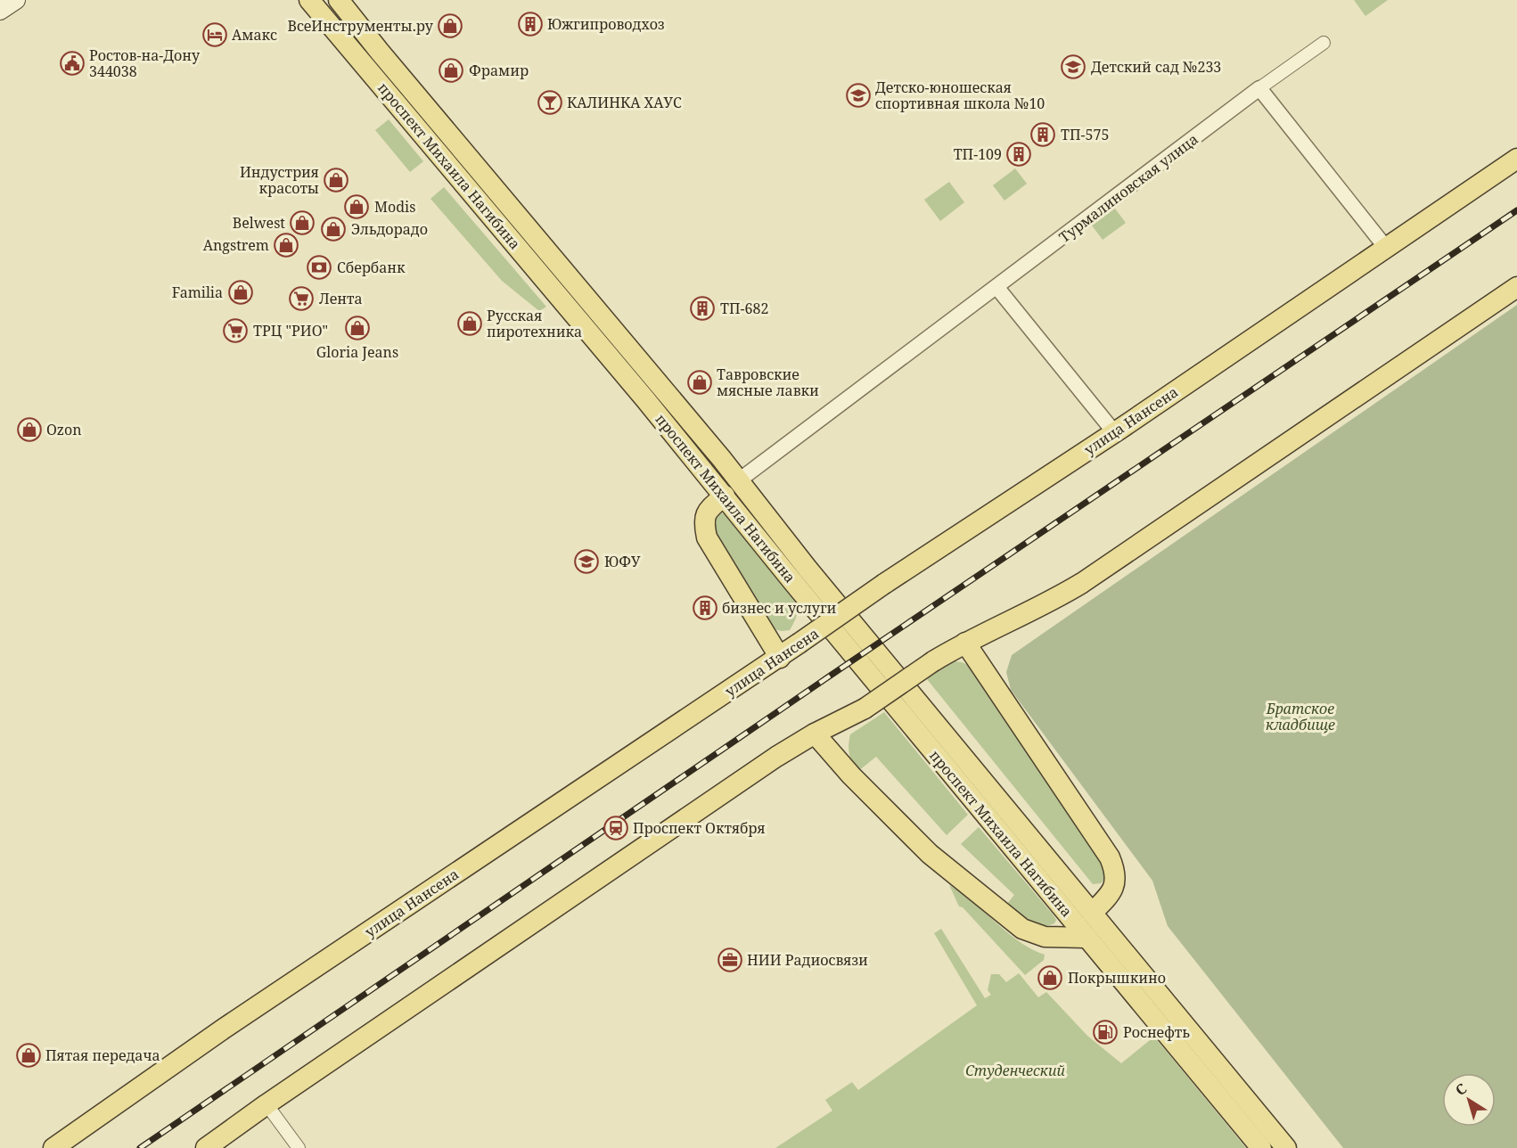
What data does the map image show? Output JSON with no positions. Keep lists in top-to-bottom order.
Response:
{
  "streets": {
    "main road": ["проспект Михаила Нагибина", "улица Нансена"],
    "street": ["Турмалиновская улица"]
  },
  "crossings": [
    ["проспект Михаила Нагибина", "Турмалиновская улица"]
  ],
  "parks": ["Братское кладбище", "Студенческий"],
  "places": {
    "building": [
      "Южгипроводхоз",
      "ТП-575",
      "ТП-109",
      "ТП-682",
      "бизнес и услуги"
    ],
    "shop": [
      "ВсеИнструменты.ру",
      "Фрамир",
      "Индустрия красоты",
      "Modis",
      "Belwest",
      "Эльдорадо",
      "Angstrem",
      "Familia",
      "Русская пиротехника",
      "Gloria Jeans",
      "Тавровские мясные лавки",
      "Ozon",
      "Покрышкино",
      "Пятая передача"
    ],
    "hotel": ["Амакс"],
    "public building": ["Ростов-на-Дону 344038"],
    "school or university": ["Детский сад №233", "Детско-юношеская спортивная школа №10", "ЮФУ"],
    "bar": ["КАЛИНКА ХАУС"],
    "bank": ["Сбербанк"],
    "supermarket": ["Лента", "ТРЦ \"РИО\""],
    "station": ["Проспект Октября"],
    "office": ["НИИ Радиосвязи"],
    "fuel station": ["Роснефть"]
  },
  "north": "top left"
}
